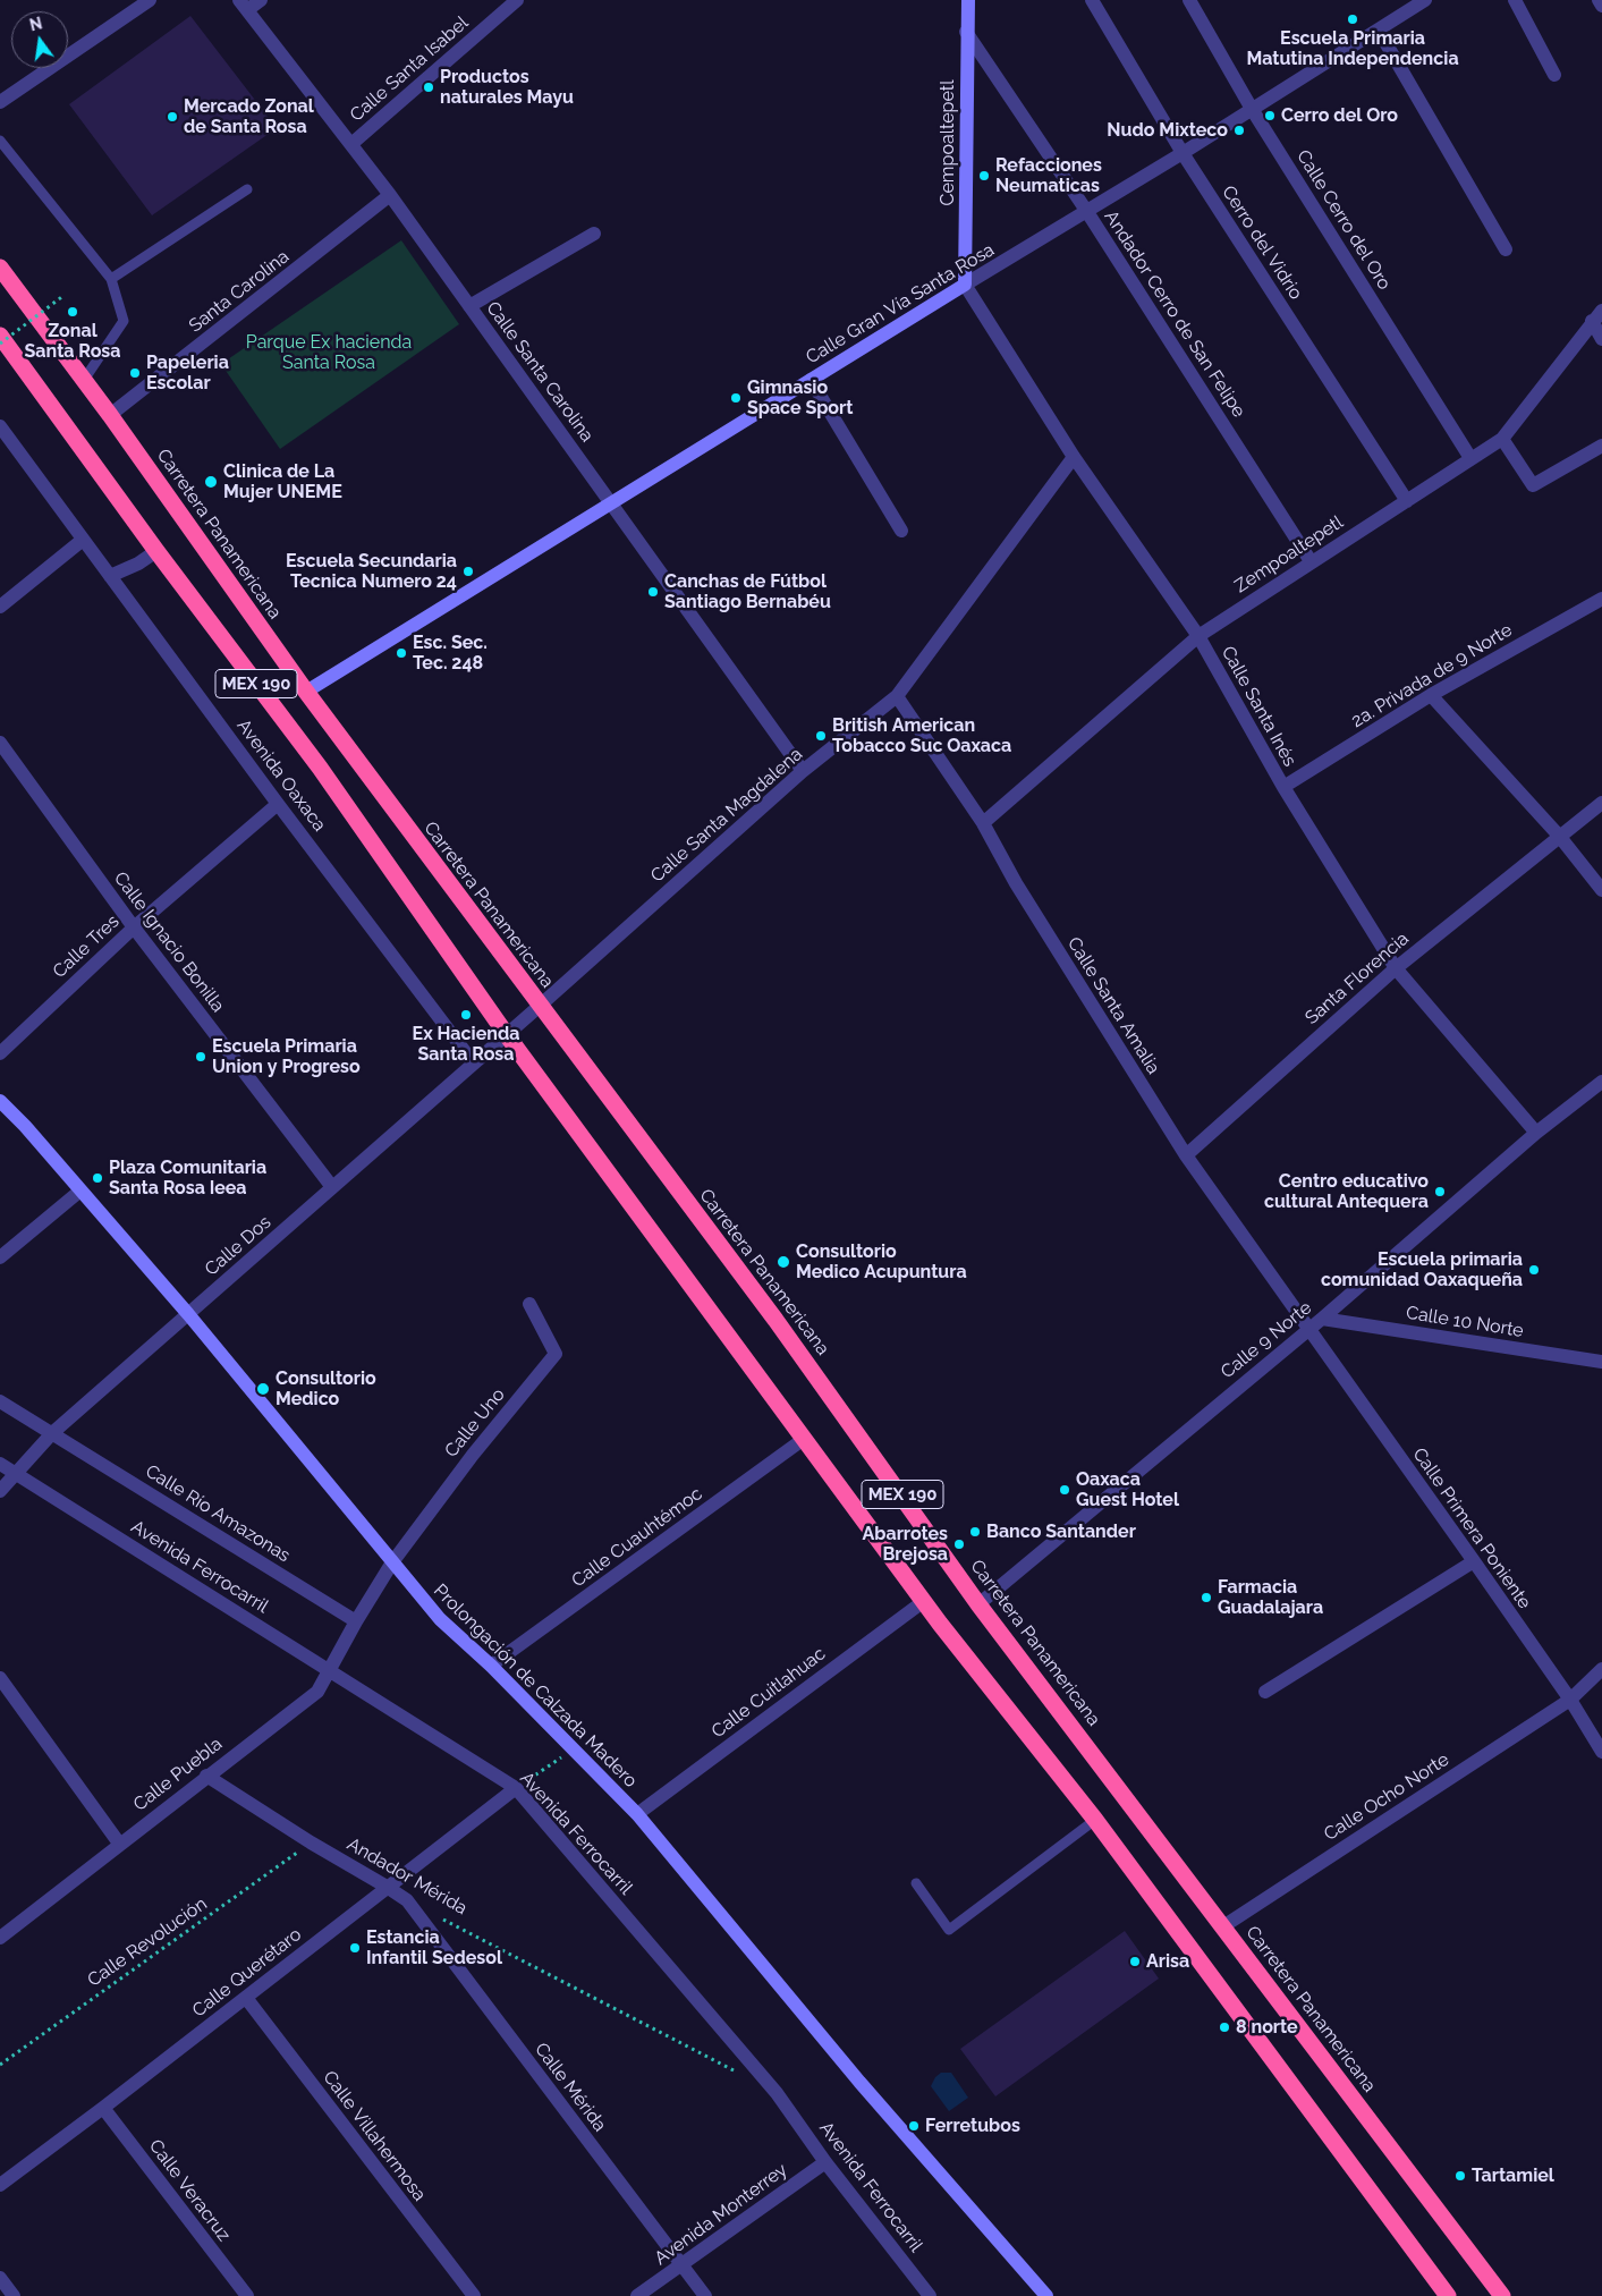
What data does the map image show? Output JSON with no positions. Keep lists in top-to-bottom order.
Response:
{
  "streets": {
    "highway": ["Carretera Panamericana", "MEX 190"],
    "street": [
      "Calle Santa Isabel",
      "Cempoaltepetl",
      "Calle Cerro del Oro",
      "Cerro del Vidrio",
      "Santa Carolina",
      "Calle Gran Vía Santa Rosa",
      "Andador Cerro de San Felipe",
      "Calle Santa Carolina",
      "Zempoaltepetl",
      "2a. Privada de 9 Norte",
      "Calle Santa Inés",
      "Avenida Oaxaca",
      "Calle Santa Magdalena",
      "Calle Ignacio Bonilla",
      "Calle Tres",
      "Santa Florencia",
      "Calle Santa Amalia",
      "Calle Dos",
      "Calle 10 Norte",
      "Calle 9 Norte",
      "Calle Uno",
      "Calle Río Amazonas",
      "Calle Primera Poniente",
      "Calle Cuauhtémoc",
      "Avenida Ferrocarril",
      "Prolongación de Calzada Madero",
      "Calle Cuitlahuac",
      "Calle Puebla",
      "Calle Ocho Norte",
      "Andador Mérida",
      "Calle Querétaro",
      "Calle Mérida",
      "Calle Villahermosa",
      "Calle Veracruz",
      "Avenida Monterrey"
    ],
    "path": ["Calle Revolución"]
  },
  "crossings": [
    ["Calle Santa Isabel", "Calle Santa Carolina"],
    ["Cempoaltepetl", "Calle Gran Vía Santa Rosa"],
    ["Cempoaltepetl", "Andador Cerro de San Felipe"],
    ["Cempoaltepetl", "Calle Santa Inés"],
    ["Calle Cerro del Oro", "Calle Gran Vía Santa Rosa"],
    ["Calle Cerro del Oro", "Zempoaltepetl"],
    ["Cerro del Vidrio", "Calle Gran Vía Santa Rosa"],
    ["Cerro del Vidrio", "Zempoaltepetl"],
    ["Santa Carolina", "Calle Santa Carolina"],
    ["Santa Carolina", "Carretera Panamericana"],
    ["Calle Gran Vía Santa Rosa", "Andador Cerro de San Felipe"],
    ["Calle Gran Vía Santa Rosa", "Calle Santa Carolina"],
    ["Calle Gran Vía Santa Rosa", "Carretera Panamericana"],
    ["Calle Gran Vía Santa Rosa", "Calle Santa Inés"],
    ["Andador Cerro de San Felipe", "Zempoaltepetl"],
    ["Calle Santa Carolina", "Calle Santa Magdalena"],
    ["Carretera Panamericana", "Calle Santa Magdalena"],
    ["Carretera Panamericana", "Calle 9 Norte"],
    ["Carretera Panamericana", "Calle Ocho Norte"],
    ["Zempoaltepetl", "Calle Santa Inés"],
    ["Zempoaltepetl", "Calle Santa Amalia"],
    ["2a. Privada de 9 Norte", "Calle Santa Inés"],
    ["MEX 190", "Calle Santa Magdalena"],
    ["MEX 190", "Calle Dos"],
    ["MEX 190", "Calle Cuauhtémoc"],
    ["MEX 190", "Calle Cuitlahuac"],
    ["Calle Santa Inés", "Calle Santa Magdalena"],
    ["Calle Santa Inés", "Santa Florencia"],
    ["Calle Santa Inés", "Calle 9 Norte"],
    ["Avenida Oaxaca", "Calle Tres"],
    ["Avenida Oaxaca", "Calle Dos"],
    ["Calle Santa Magdalena", "Calle Santa Amalia"],
    ["Calle Santa Magdalena", "Calle Dos"],
    ["Calle Ignacio Bonilla", "Calle Tres"],
    ["Calle Ignacio Bonilla", "Calle Dos"],
    ["Santa Florencia", "Calle Santa Amalia"],
    ["Calle Santa Amalia", "Calle 9 Norte"],
    ["Calle Santa Amalia", "Calle Primera Poniente"],
    ["Calle Dos", "Calle Río Amazonas"],
    ["Calle Dos", "Avenida Ferrocarril"],
    ["Calle Dos", "Prolongación de Calzada Madero"],
    ["Calle 10 Norte", "Calle 9 Norte"],
    ["Calle 9 Norte", "Calle Primera Poniente"],
    ["Calle Uno", "Prolongación de Calzada Madero"],
    ["Calle Río Amazonas", "Calle Puebla"],
    ["Calle Primera Poniente", "Calle Ocho Norte"],
    ["Calle Cuauhtémoc", "Prolongación de Calzada Madero"],
    ["Avenida Ferrocarril", "Calle Puebla"],
    ["Avenida Ferrocarril", "Calle Querétaro"],
    ["Avenida Ferrocarril", "Avenida Monterrey"],
    ["Prolongación de Calzada Madero", "Calle Cuitlahuac"],
    ["Calle Puebla", "Andador Mérida"],
    ["Andador Mérida", "Calle Revolución"],
    ["Andador Mérida", "Calle Querétaro"],
    ["Andador Mérida", "Calle Mérida"],
    ["Calle Querétaro", "Calle Villahermosa"],
    ["Calle Querétaro", "Calle Veracruz"],
    ["Calle Mérida", "Avenida Monterrey"]
  ],
  "parks": ["Parque Ex hacienda Santa Rosa"],
  "places": [
    "Escuela Primaria Matutina Independencia",
    "Productos naturales Mayu",
    "Cerro del Oro",
    "Mercado Zonal de Santa Rosa",
    "Nudo Mixteco",
    "Refacciones Neumaticas",
    "Zonal Santa Rosa",
    "Papeleria Escolar",
    "Gimnasio Space Sport",
    "Clinica de La Mujer UNEME",
    "Escuela Secundaria Tecnica Numero 24",
    "Canchas de Fútbol Santiago Bernabéu",
    "Esc. Sec. Tec. 248",
    "British American Tobacco Suc Oaxaca",
    "Ex Hacienda Santa Rosa",
    "Escuela Primaria Union y Progreso",
    "Plaza Comunitaria Santa Rosa Ieea",
    "Centro educativo cultural Antequera",
    "Consultorio Medico Acupuntura",
    "Escuela primaria comunidad Oaxaqueña",
    "Consultorio Medico",
    "Oaxaca Guest Hotel",
    "Banco Santander",
    "Abarrotes Brejosa",
    "Farmacia Guadalajara",
    "Estancia Infantil Sedesol",
    "Arisa",
    "8 norte",
    "Ferretubos",
    "Tartamiel"
  ],
  "north": "top"
}
